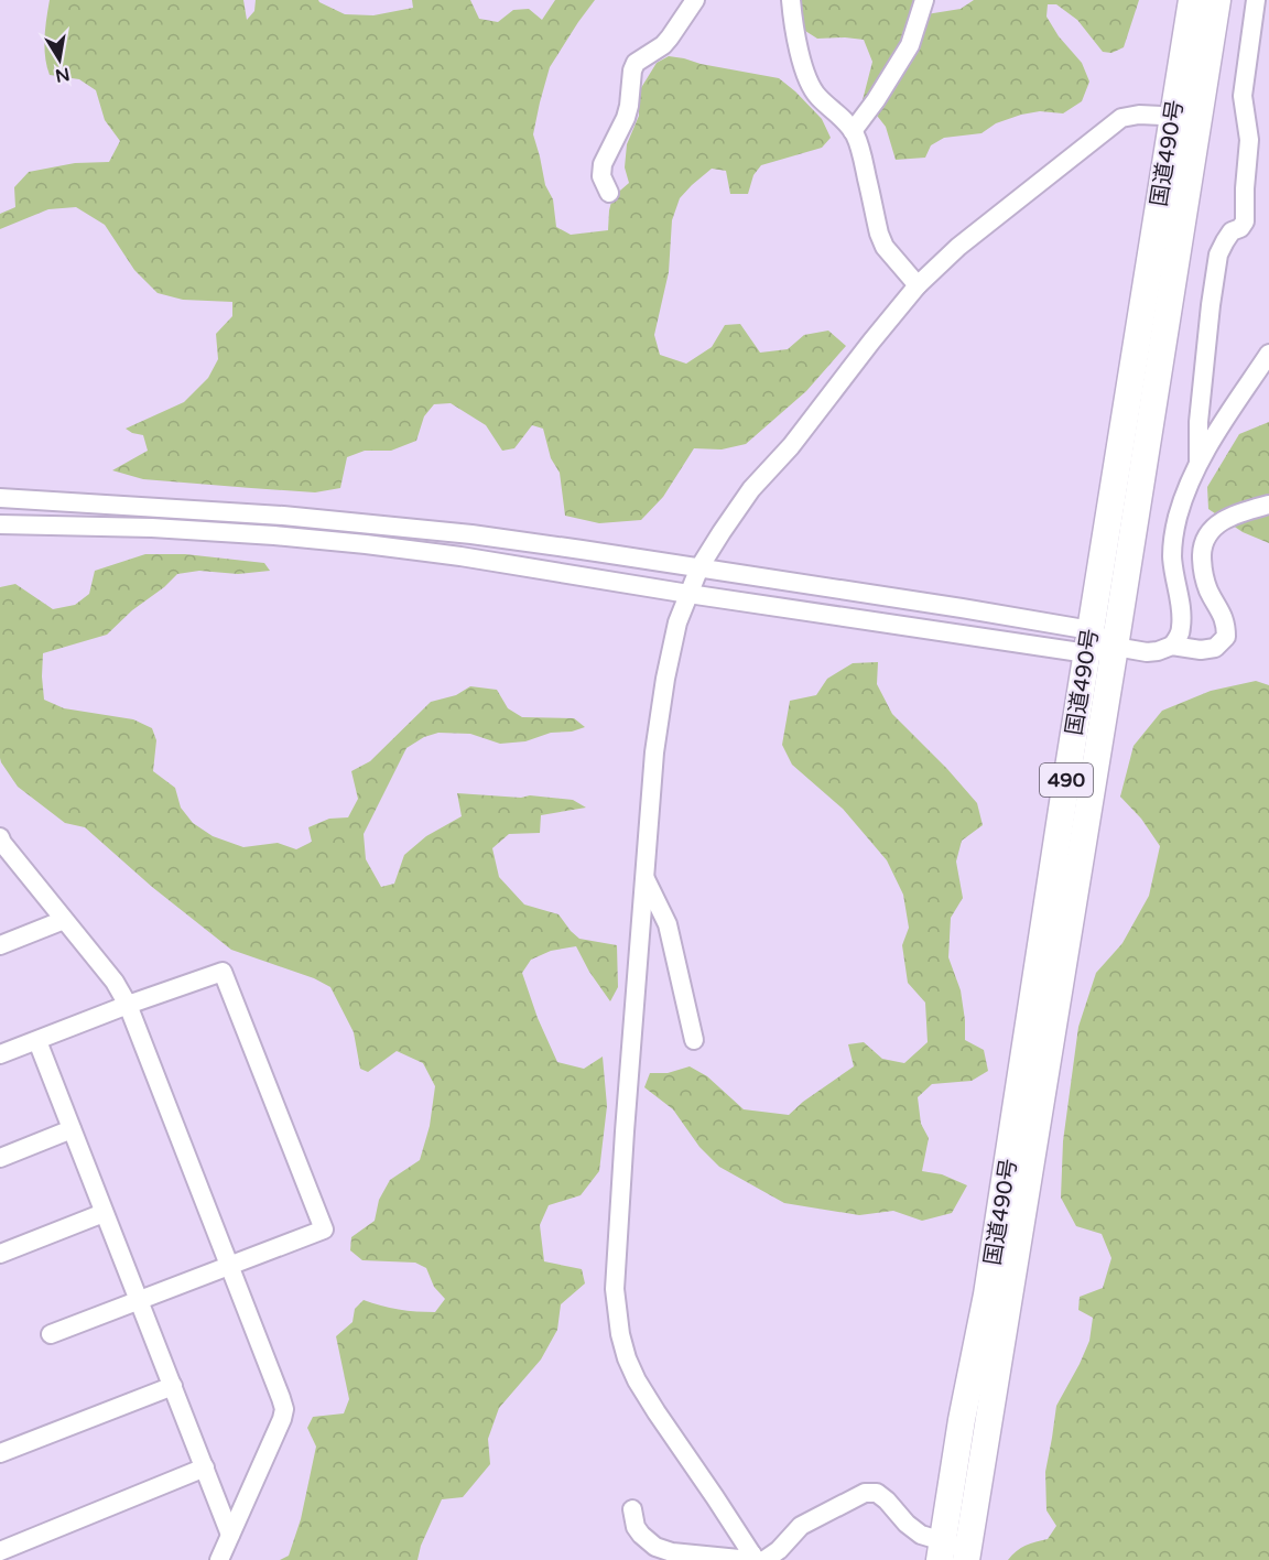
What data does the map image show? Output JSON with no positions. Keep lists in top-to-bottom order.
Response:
{
  "streets": {
    "highway": ["国道490号", "490"]
  },
  "north": "bottom"
}
